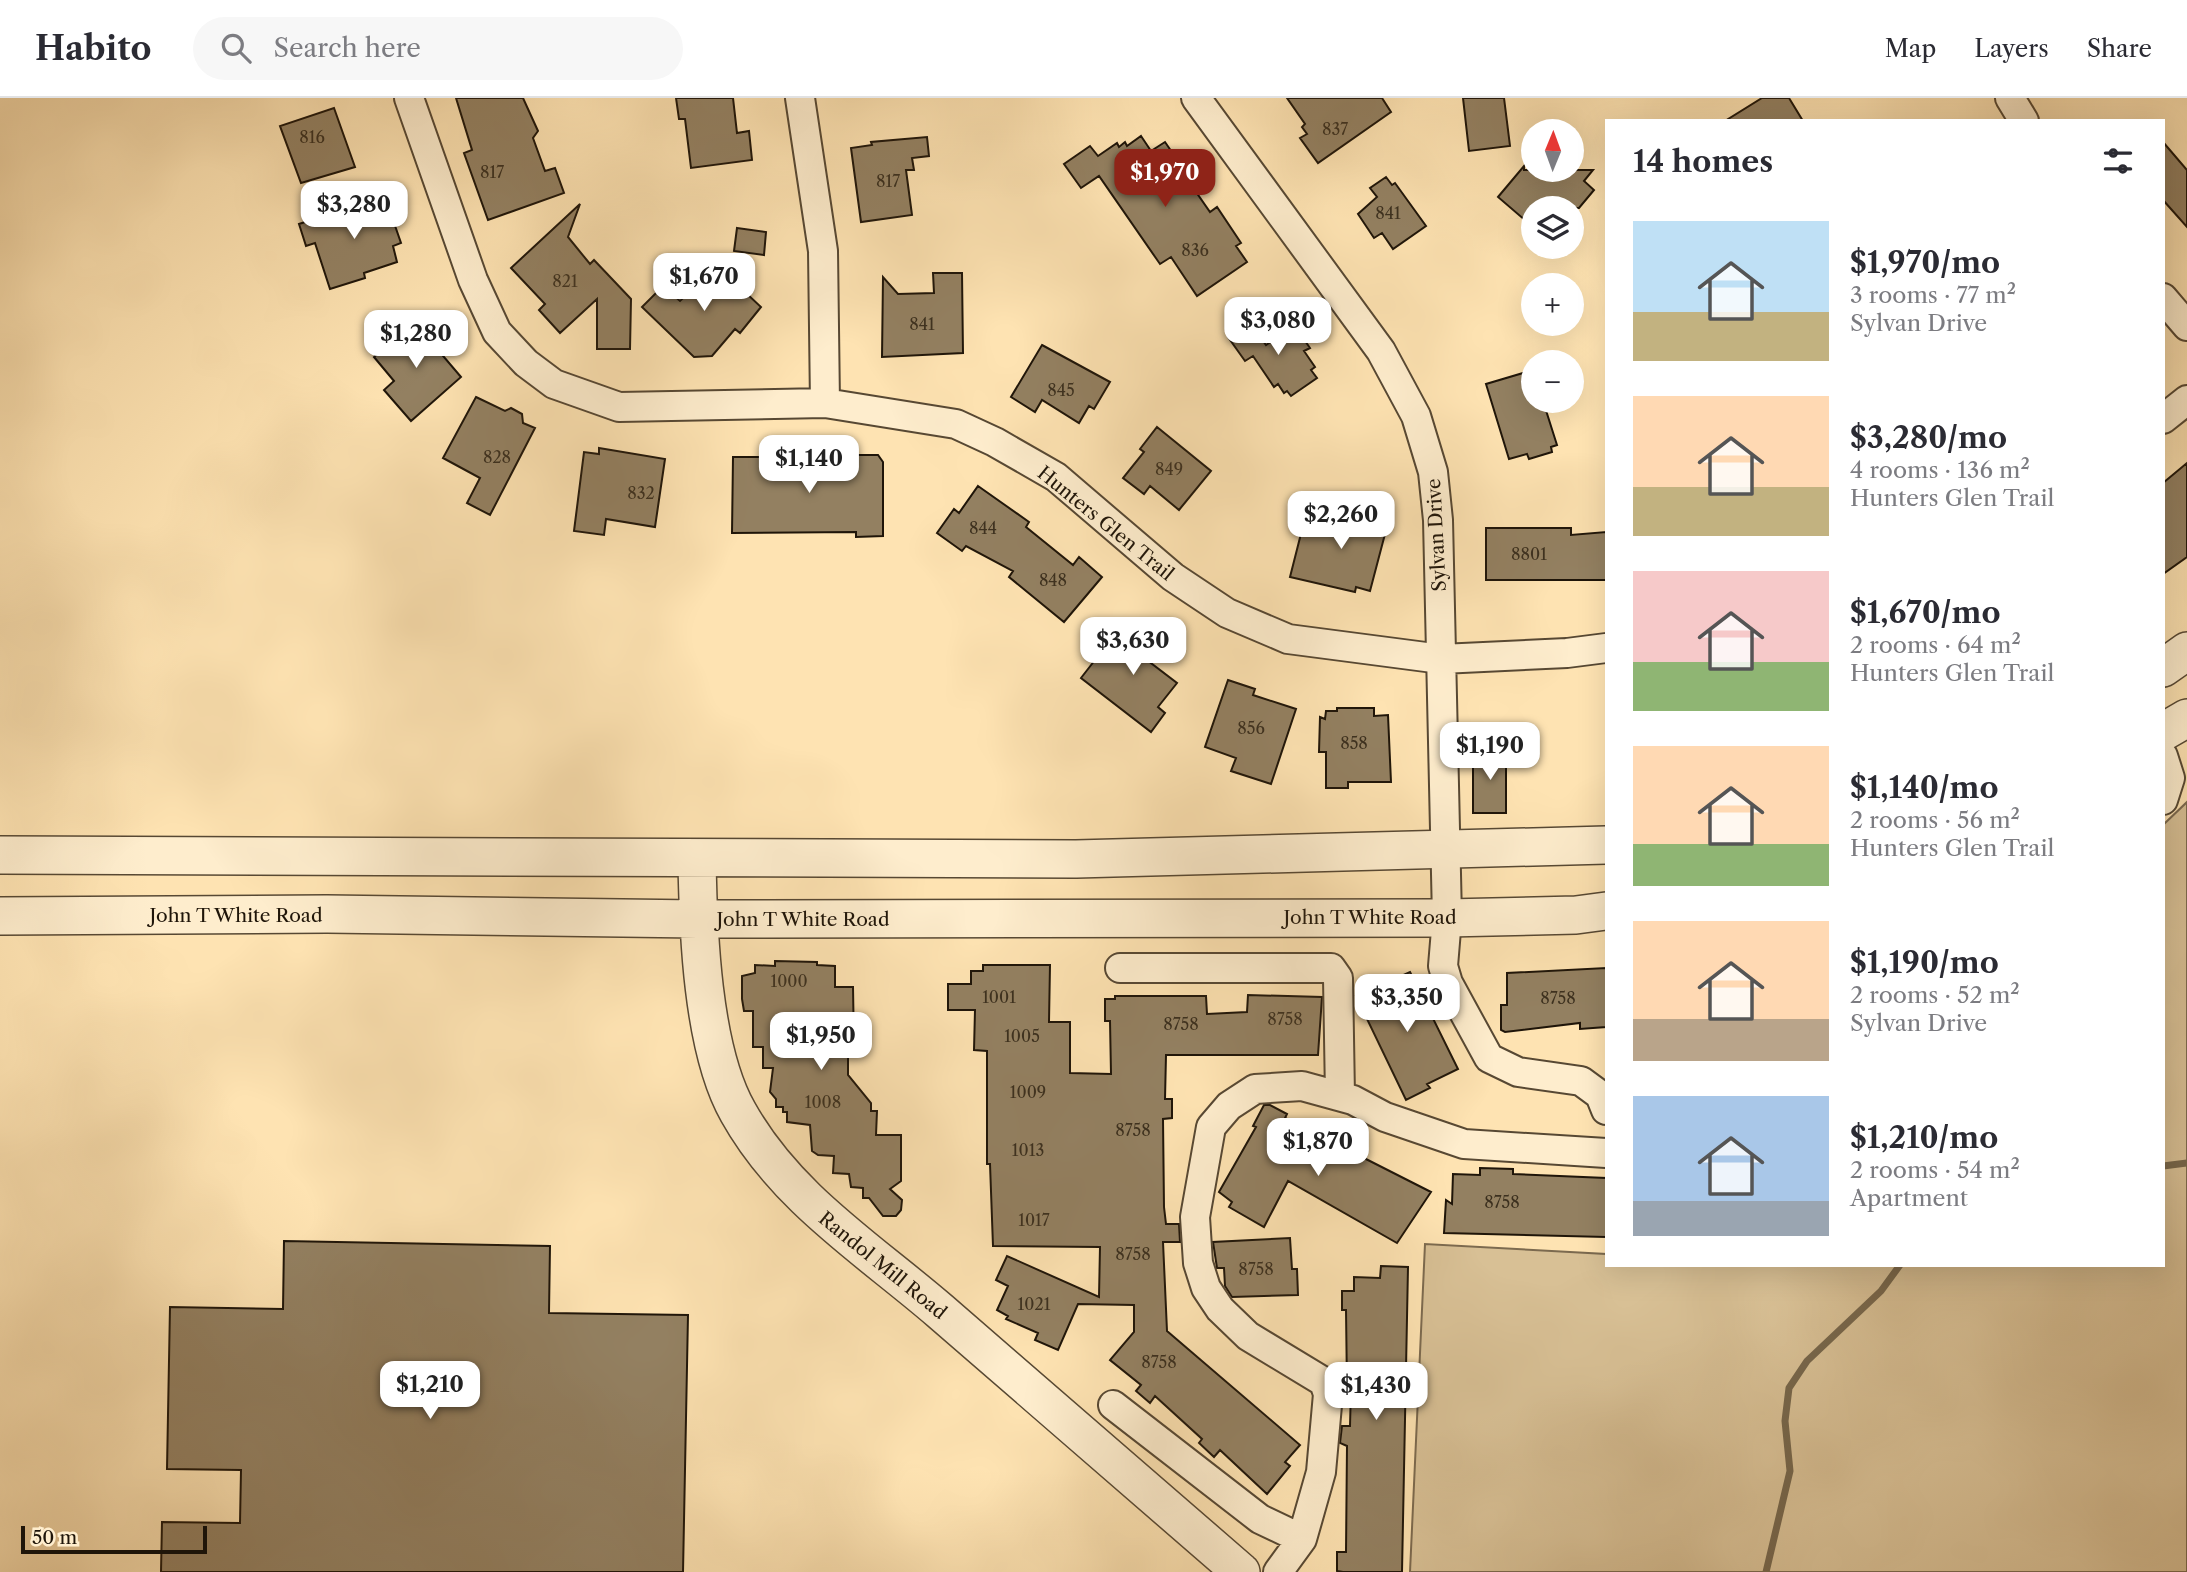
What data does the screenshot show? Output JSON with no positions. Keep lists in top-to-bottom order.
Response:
{
  "streets": {
    "street": [
      "Hunters Glen Trail",
      "Sylvan Drive",
      "John T White Road",
      "Randol Mill Road"
    ]
  },
  "crossings": [
    ["Hunters Glen Trail", "Sylvan Drive"],
    ["Sylvan Drive", "John T White Road"],
    ["John T White Road", "Randol Mill Road"]
  ],
  "house_numbers": [
    "837",
    "816",
    "817",
    "817",
    "841",
    "836",
    "821",
    "841",
    "845",
    "828",
    "849",
    "832",
    "844",
    "8801",
    "848",
    "856",
    "858",
    "1000",
    "1001",
    "8758",
    "8758",
    "8758",
    "1005",
    "1009",
    "1008",
    "8758",
    "1013",
    "8758",
    "1017",
    "8758",
    "8758",
    "1021",
    "8758"
  ],
  "scale_bar": "50 m",
  "north": "top",
  "page": {
    "header": "Habito",
    "search": "Search here",
    "nav": ["Map", "Layers", "Share"],
    "map_buttons": ["+", "−"],
    "heading": "14 homes",
    "price": [
      "$1,970",
      "$3,280",
      "$1,670",
      "$3,080",
      "$1,280",
      "$1,140",
      "$2,260",
      "$3,630",
      "$1,190",
      "$3,350",
      "$1,950",
      "$1,870",
      "$1,210",
      "$1,430"
    ],
    "list": [
      {
        "name": "$1,970/mo",
        "note": "3 rooms · 77 m² · Sylvan Drive"
      },
      {
        "name": "$3,280/mo",
        "note": "4 rooms · 136 m² · Hunters Glen Trail"
      },
      {
        "name": "$1,670/mo",
        "note": "2 rooms · 64 m² · Hunters Glen Trail"
      },
      {
        "name": "$1,140/mo",
        "note": "2 rooms · 56 m² · Hunters Glen Trail"
      },
      {
        "name": "$1,190/mo",
        "note": "2 rooms · 52 m² · Sylvan Drive"
      },
      {
        "name": "$1,210/mo",
        "note": "2 rooms · 54 m² · Apartment"
      }
    ],
    "scale": "50 m"
  }
}
